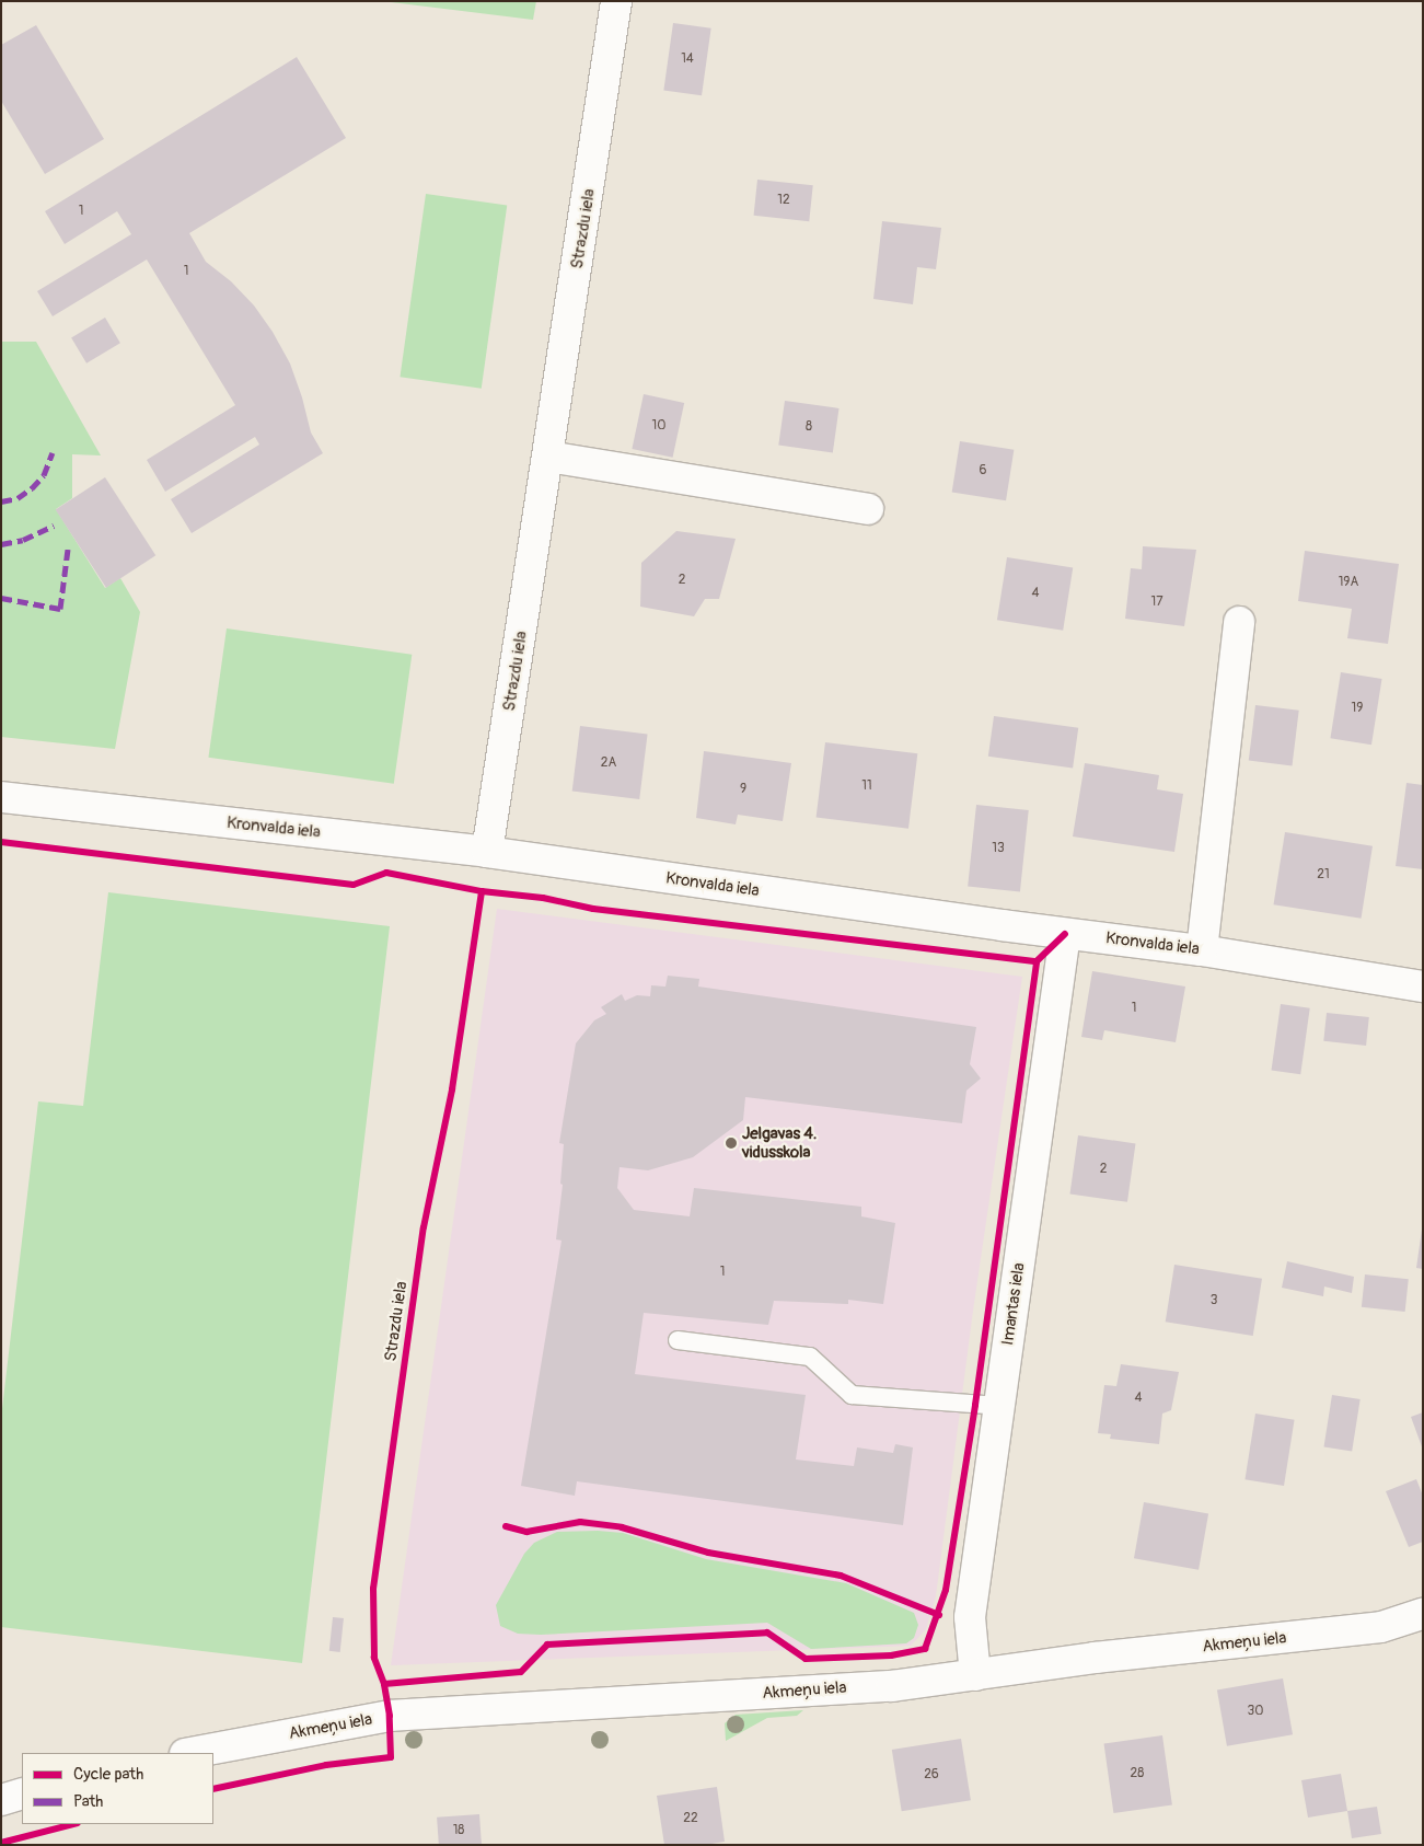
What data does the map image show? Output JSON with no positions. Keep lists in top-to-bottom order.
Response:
{
  "streets": {
    "street": [
      "Strazdu iela",
      "Kronvalda iela",
      "Imantas iela",
      "Akmeņu iela"
    ]
  },
  "crossings": [
    ["Strazdu iela", "Kronvalda iela"],
    ["Kronvalda iela", "Imantas iela"],
    ["Imantas iela", "Akmeņu iela"]
  ],
  "places": ["Jelgavas 4. vidusskola"],
  "house_numbers": [
    "14",
    "12",
    "1",
    "1",
    "10",
    "8",
    "6",
    "2",
    "19A",
    "4",
    "17",
    "19",
    "2A",
    "11",
    "9",
    "13",
    "21",
    "1",
    "2",
    "1",
    "3",
    "4",
    "30",
    "28",
    "26",
    "22",
    "18"
  ],
  "legend": ["Cycle path", "Path"]
}
